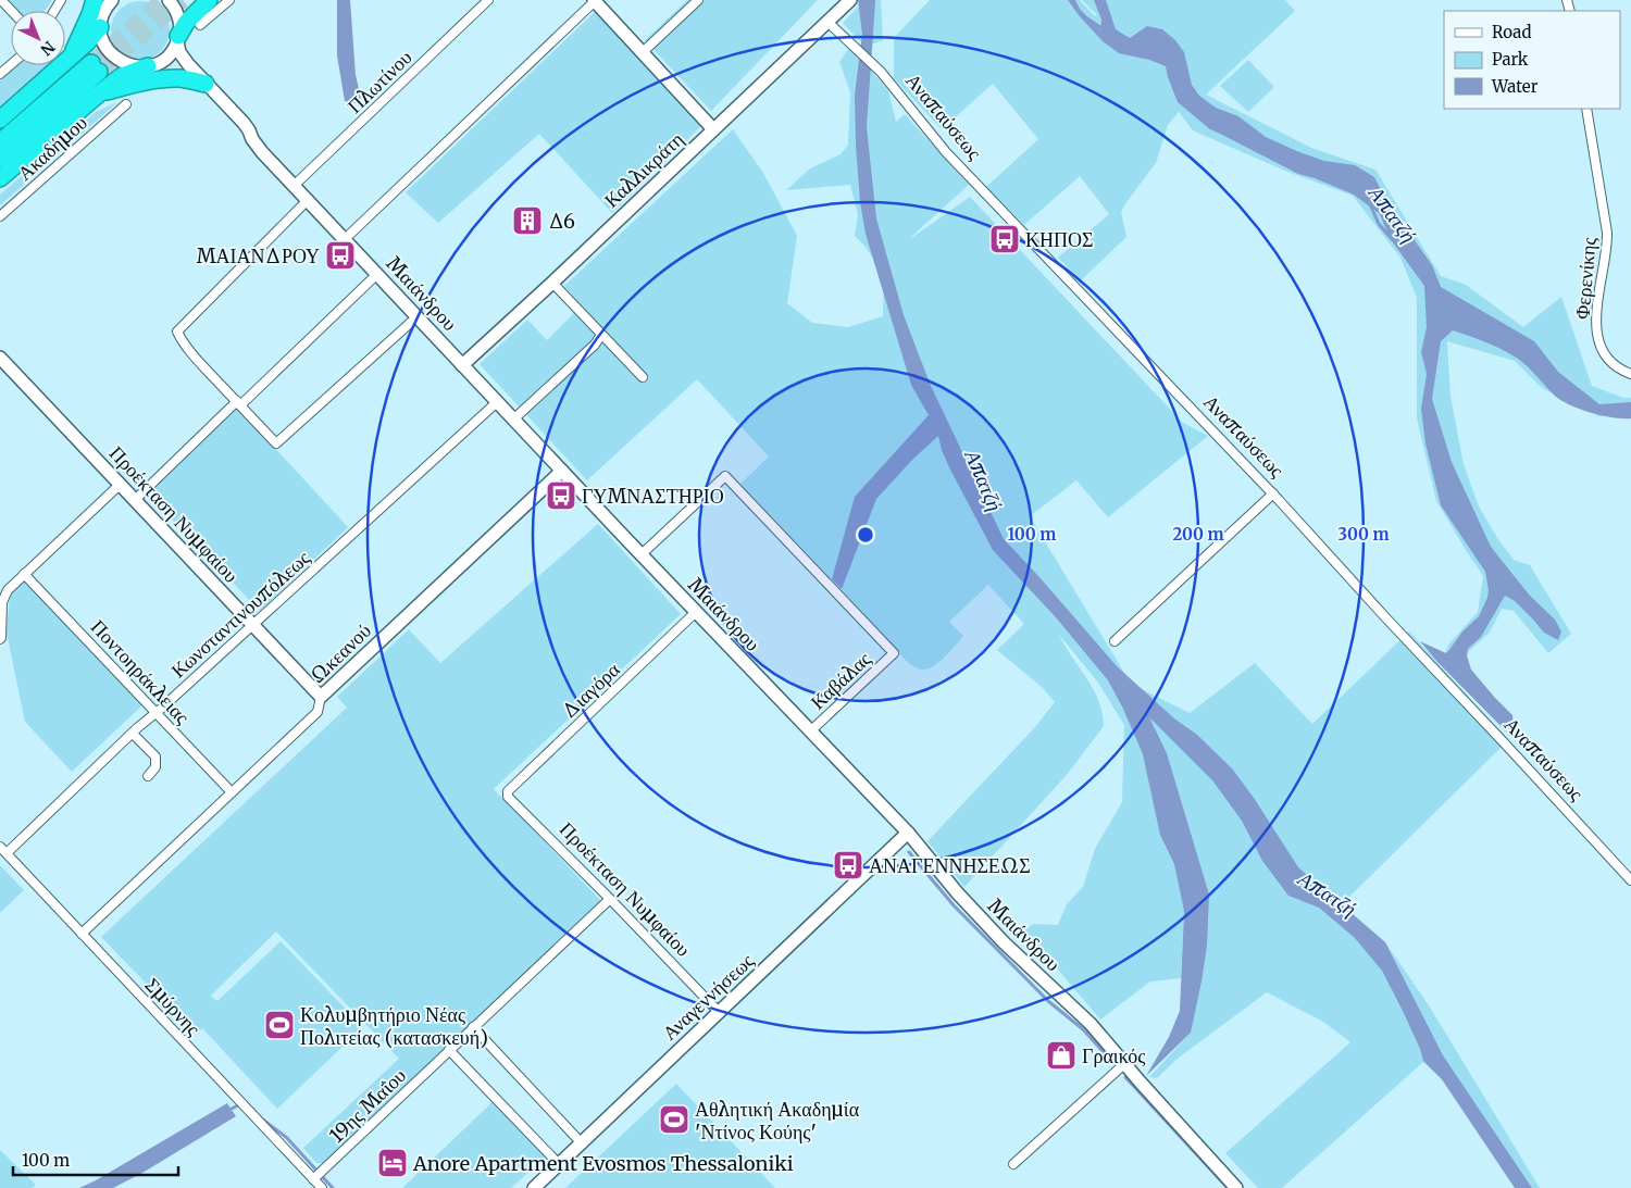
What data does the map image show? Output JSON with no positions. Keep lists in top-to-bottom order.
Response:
{
  "streets": {
    "street": [
      "Πλωτίνου",
      "Αναπαύσεως",
      "Ακαδήμου",
      "Καλλικράτη",
      "Φερενίκης",
      "Μαιάνδρου",
      "Προέκταση Νυμφαίου",
      "Κωνσταντινουπόλεως",
      "Ωκεανού",
      "Ποντοηράκλειας",
      "Καβάλας",
      "Διαγόρα",
      "Αναγεννήσεως",
      "Σμύρνης",
      "19ης Μαΐου"
    ]
  },
  "crossings": [
    ["Πλωτίνου", "Μαιάνδρου"],
    ["Αναπαύσεως", "Καλλικράτη"],
    ["Καλλικράτη", "Μαιάνδρου"],
    ["Μαιάνδρου", "Κωνσταντινουπόλεως"],
    ["Μαιάνδρου", "Ωκεανού"],
    ["Μαιάνδρου", "Καβάλας"],
    ["Μαιάνδρου", "Διαγόρα"],
    ["Μαιάνδρου", "Αναγεννήσεως"],
    ["Προέκταση Νυμφαίου", "Κωνσταντινουπόλεως"],
    ["Προέκταση Νυμφαίου", "Ωκεανού"],
    ["Προέκταση Νυμφαίου", "Διαγόρα"],
    ["Προέκταση Νυμφαίου", "Αναγεννήσεως"],
    ["Προέκταση Νυμφαίου", "19ης Μαΐου"],
    ["Κωνσταντινουπόλεως", "Ποντοηράκλειας"],
    ["Κωνσταντινουπόλεως", "Σμύρνης"],
    ["Ωκεανού", "Ποντοηράκλειας"],
    ["Ωκεανού", "Σμύρνης"],
    ["Σμύρνης", "19ης Μαΐου"]
  ],
  "water": ["Απατζή"],
  "places": {
    "building": ["Δ6"],
    "bus stop": [
      "ΚΗΠΟΣ",
      "ΜΑΙΑΝΔΡΟΥ",
      "ΓΥΜΝΑΣΤΗΡΙΟ",
      "ΑΝΑΓΕΝΝΗΣΕΩΣ"
    ],
    "sports": ["Κολυμβητήριο Νέας Πολιτείας (κατασκευή)", "Αθλητική Ακαδημία 'Ντίνος Κούης'"],
    "shop": ["Γραικός"],
    "hotel": ["Anore Apartment Evosmos Thessaloniki"]
  },
  "legend": ["Road", "Park", "Water"],
  "scale_bar": "100 m",
  "north": "bottom right",
  "rings": ["100 m", "200 m", "300 m"]
}
